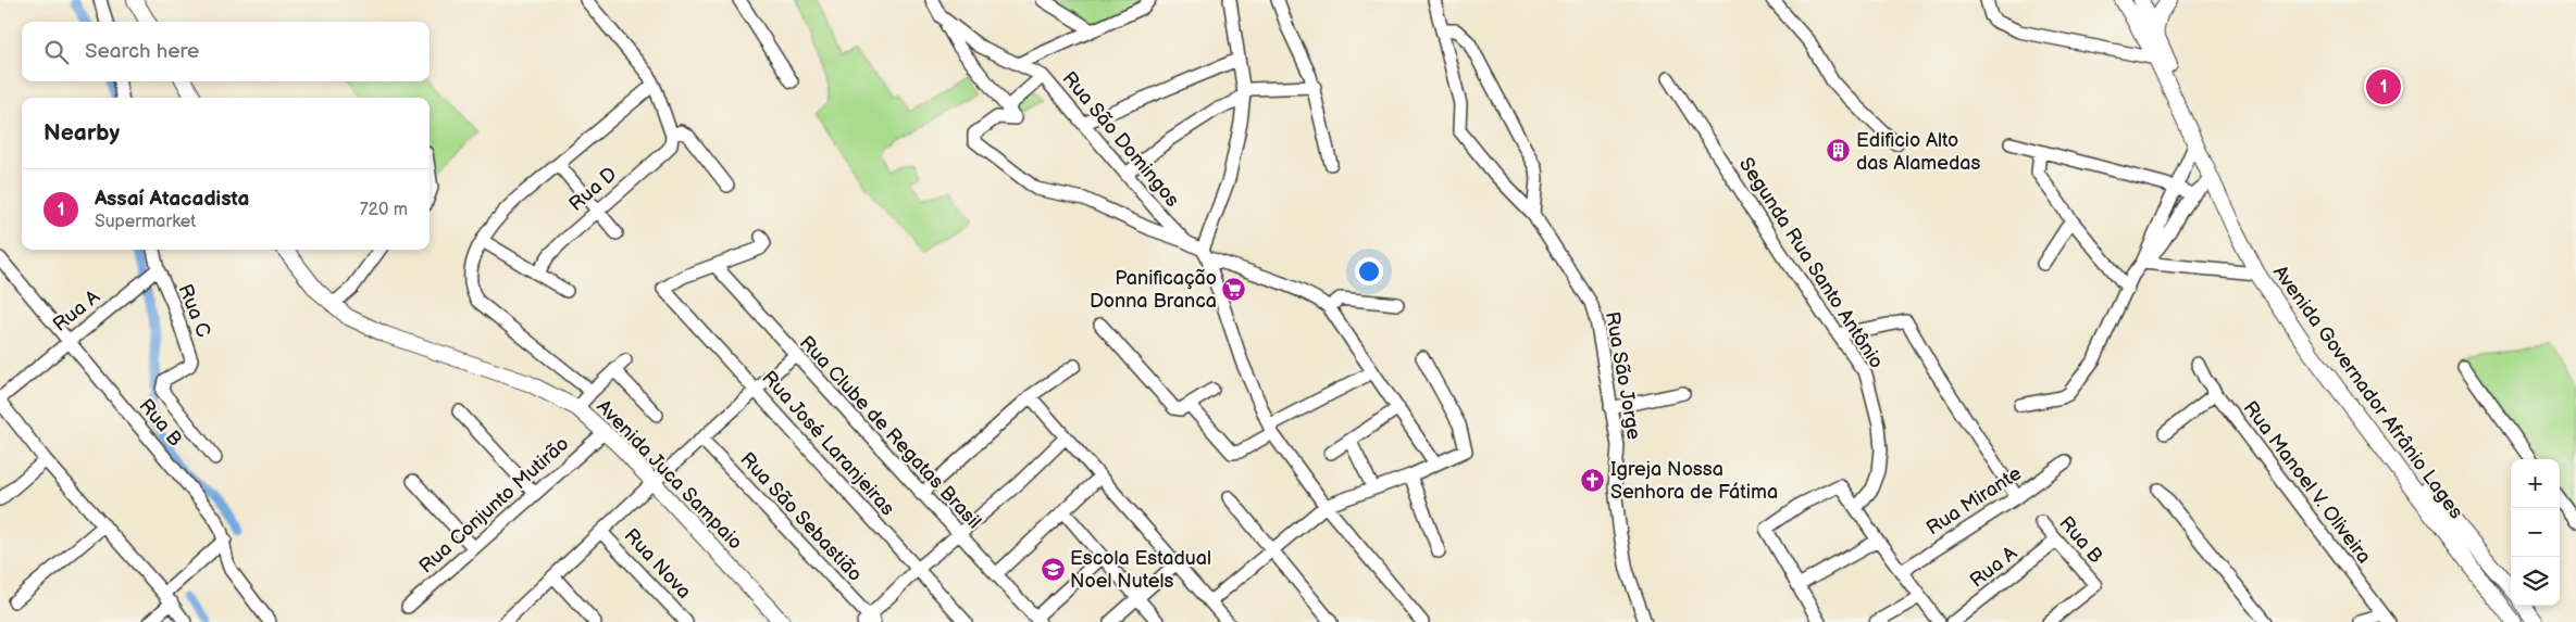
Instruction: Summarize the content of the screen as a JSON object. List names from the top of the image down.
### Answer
{
  "streets": {
    "main road": ["Avenida Governador Afrânio Lages", "Avenida Juca Sampaio"],
    "street": [
      "Rua São Domingos",
      "Rua D",
      "Segunda Rua Santo Antônio",
      "Rua A",
      "Rua C",
      "Rua São Jorge",
      "Rua B",
      "Rua Clube de Regatas Brasil",
      "Rua José Laranjeiras",
      "Rua Manoel V. Oliveira",
      "Rua Mirante",
      "Rua Conjunto Mutirão",
      "Rua São Sebastião",
      "Rua Nova"
    ]
  },
  "crossings": [
    ["Rua A", "Rua C"],
    ["Rua A", "Rua B"],
    ["Rua Clube de Regatas Brasil", "Rua José Laranjeiras"],
    ["Avenida Juca Sampaio", "Rua Conjunto Mutirão"]
  ],
  "places": {
    "building": ["Edificio Alto das Alamedas"],
    "supermarket": ["Panificação Donna Branca"],
    "church": ["Igreja Nossa Senhora de Fátima"],
    "school or university": ["Escola Estadual Noel Nutels"]
  },
  "page": {
    "search": "Search here",
    "pins": "1",
    "heading": "Nearby",
    "list": [
      {
        "mark": "1",
        "name": "Assaí Atacadista",
        "note": "Supermarket",
        "value": "720 m"
      }
    ],
    "map_buttons": ["+", "−"]
  }
}
